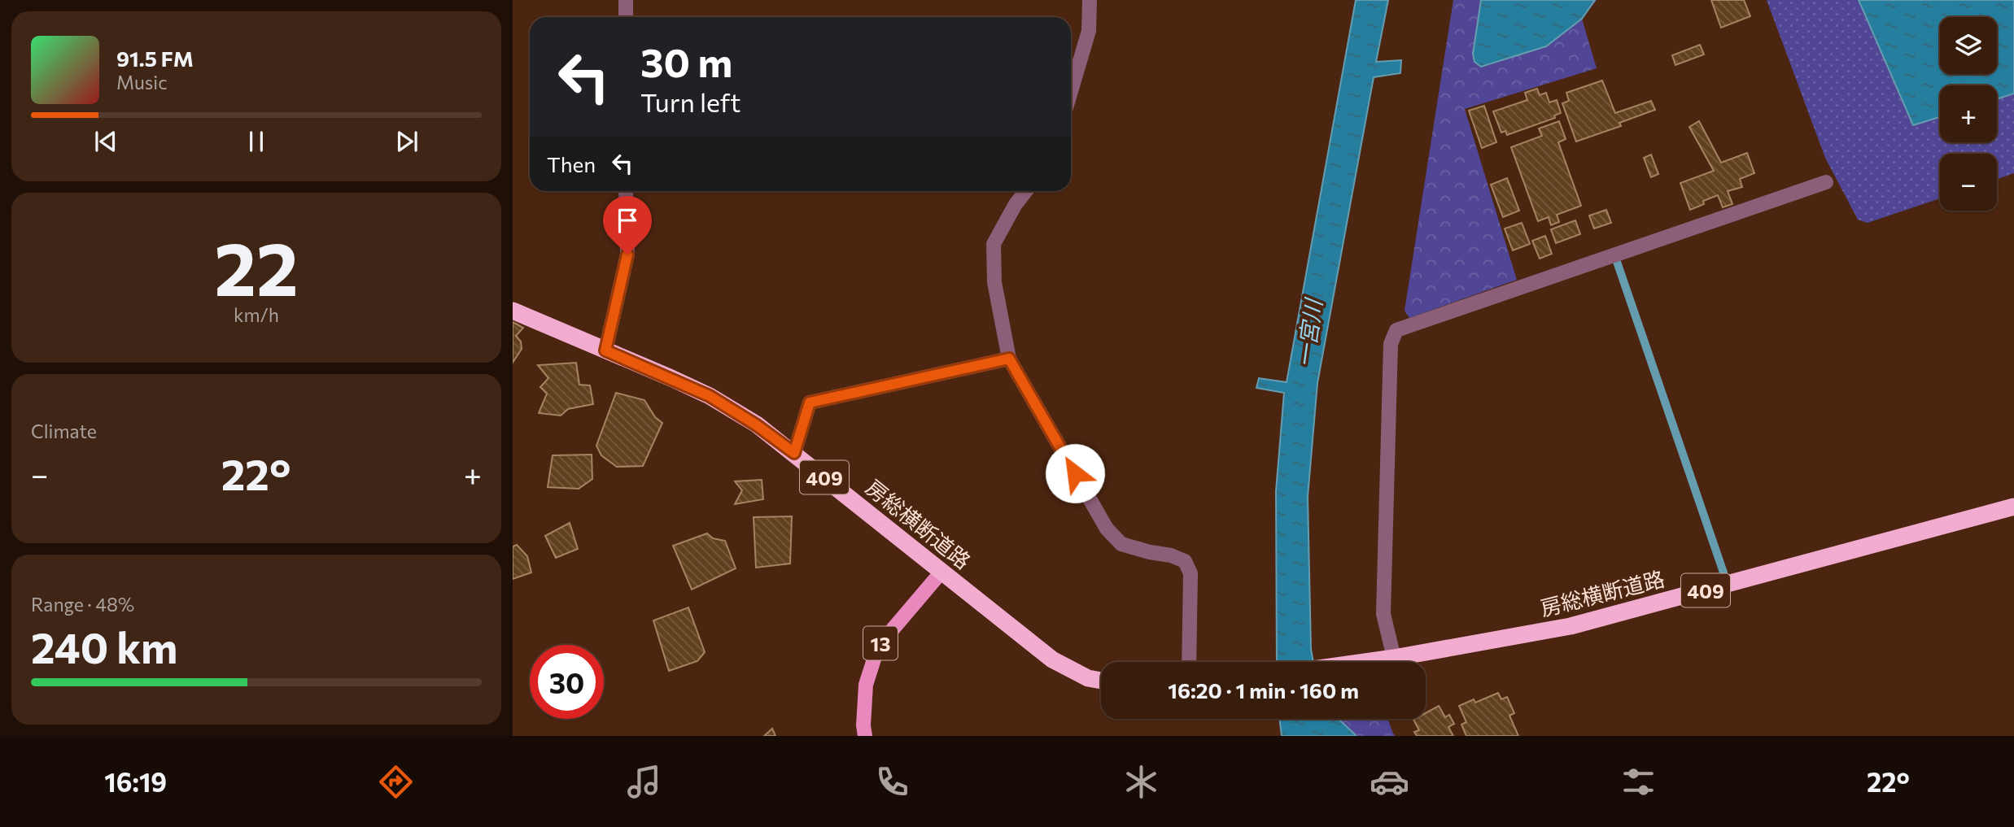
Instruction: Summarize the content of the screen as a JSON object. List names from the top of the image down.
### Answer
{
  "streets": {
    "highway": ["409", "房総横断道路"],
    "main road": ["13"]
  },
  "crossings": [
    ["房総横断道路", "13"]
  ],
  "water": ["一宮川"],
  "page": {
    "map_buttons": ["+", "−"],
    "turn": ["30 m", "Turn left"],
    "song": ["91.5 FM", "Music"],
    "then": "Then",
    "tile": [
      ["22", "km/h"],
      "Climate",
      ["Range · 48%", "240 km"]
    ],
    "heat": ["−", "22°", "+"],
    "limit": "30",
    "trip": "16:20 · 1 min · 160 m",
    "tabs": ["16:19", "22°"]
  }
}
